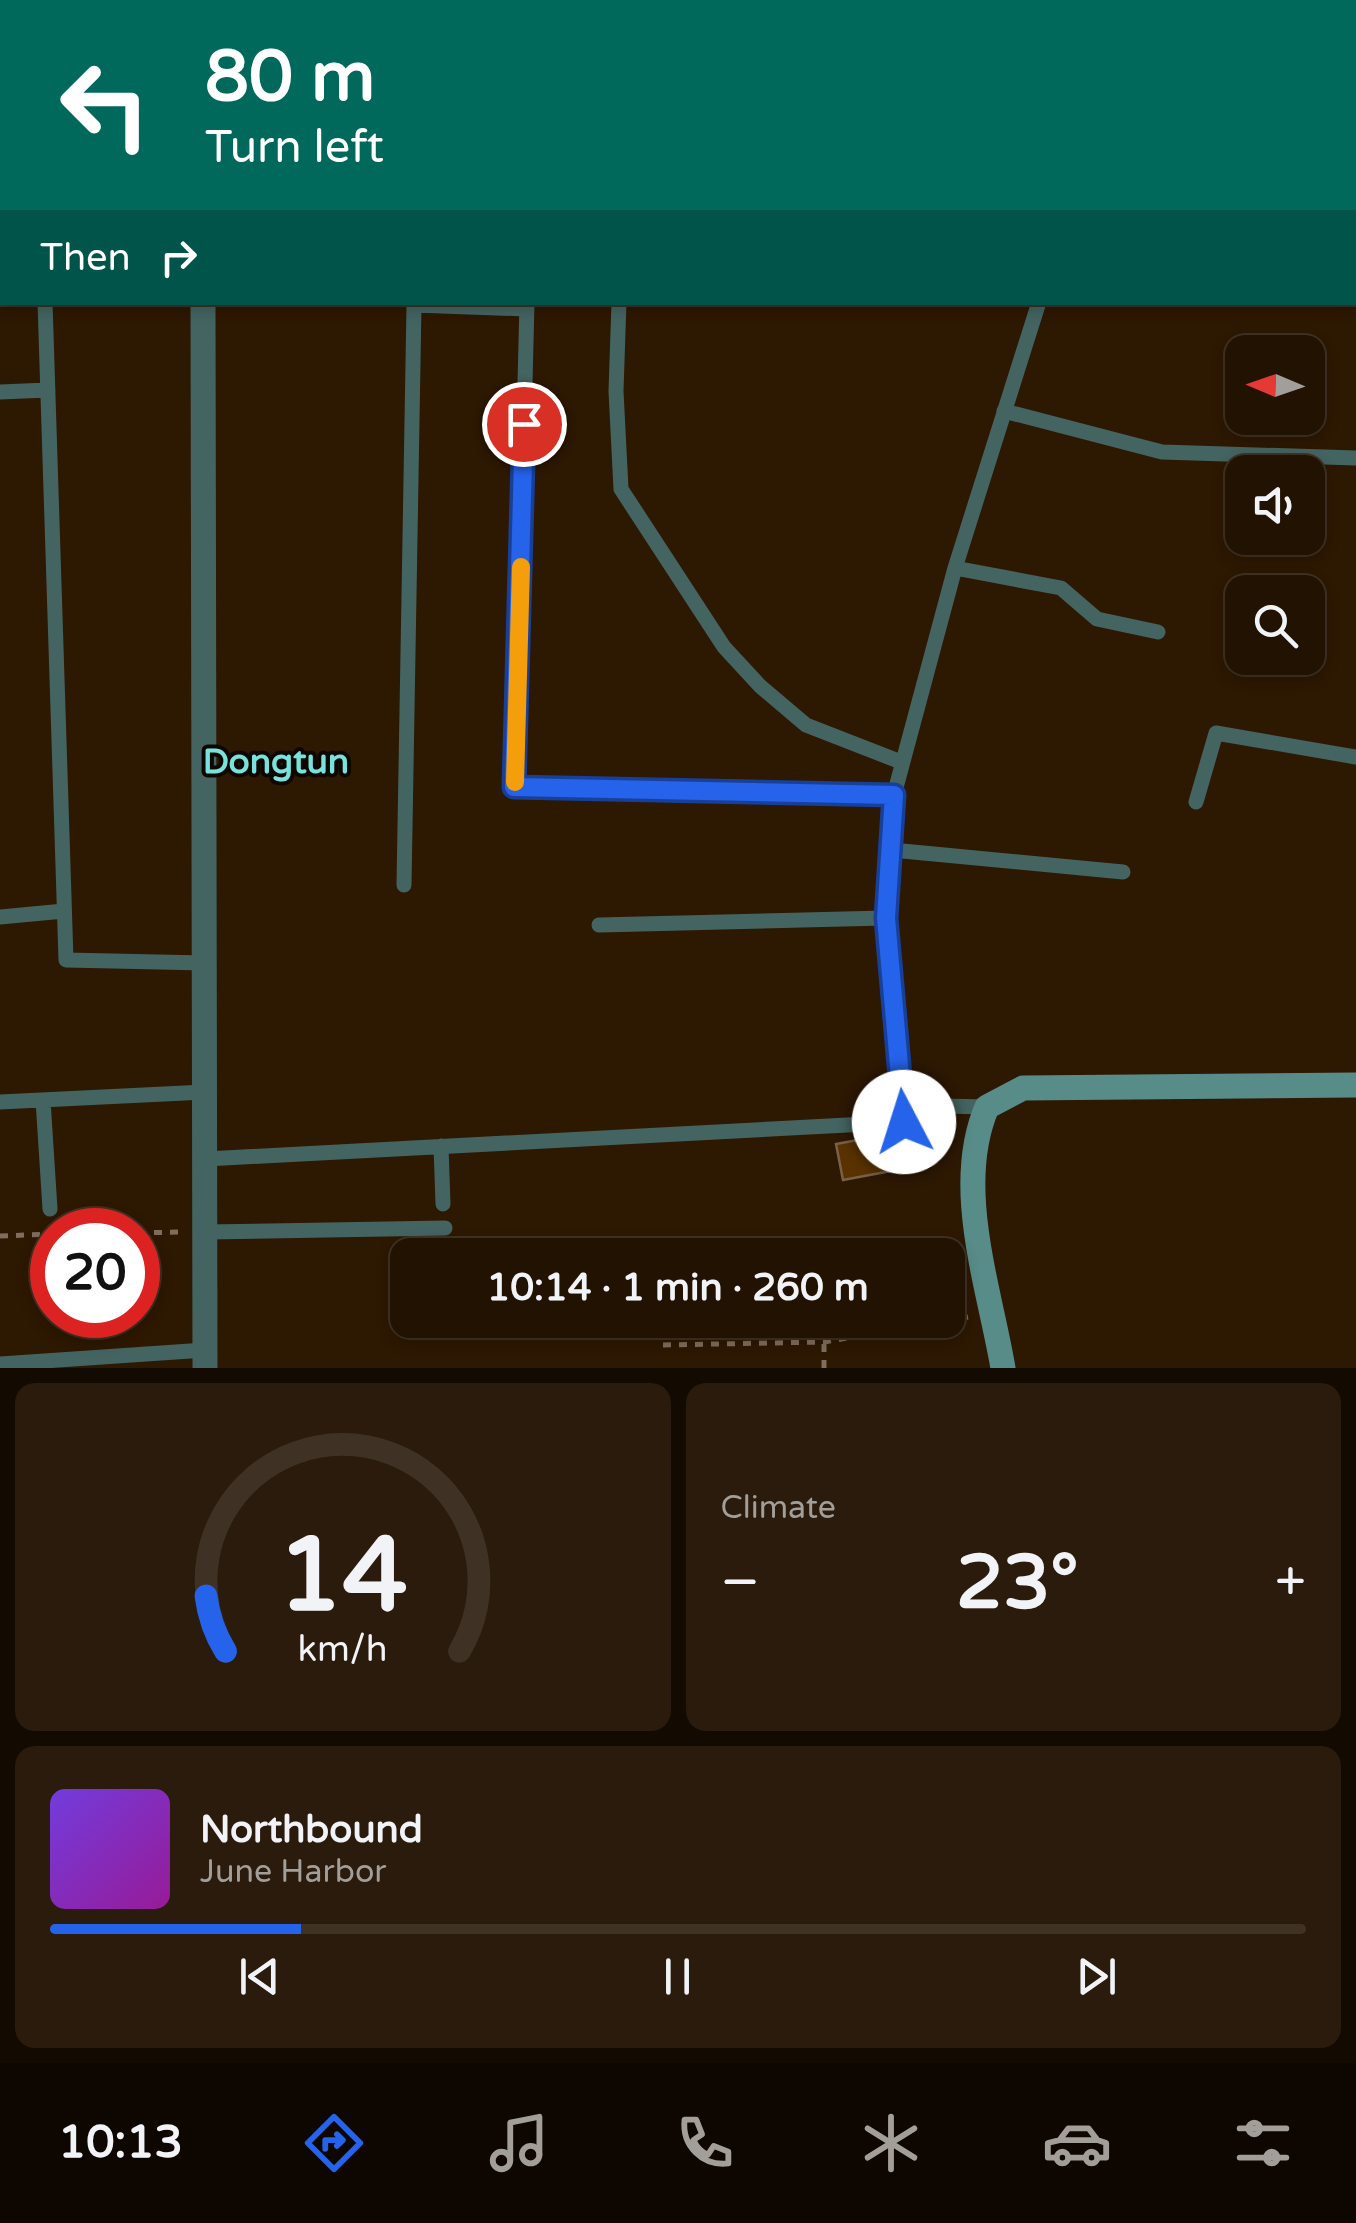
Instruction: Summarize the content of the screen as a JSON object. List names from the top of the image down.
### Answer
{
  "districts": ["Dongtun"],
  "north": "left",
  "page": {
    "turn": ["80 m", "Turn left"],
    "then": "Then",
    "limit": "20",
    "trip": "10:14 · 1 min · 260 m",
    "tile": "Climate",
    "heat": ["−", "23°", "+"],
    "song": ["Northbound", "June Harbor"],
    "tabs": "10:13",
    "gauge": ["14", "km/h"]
  }
}
